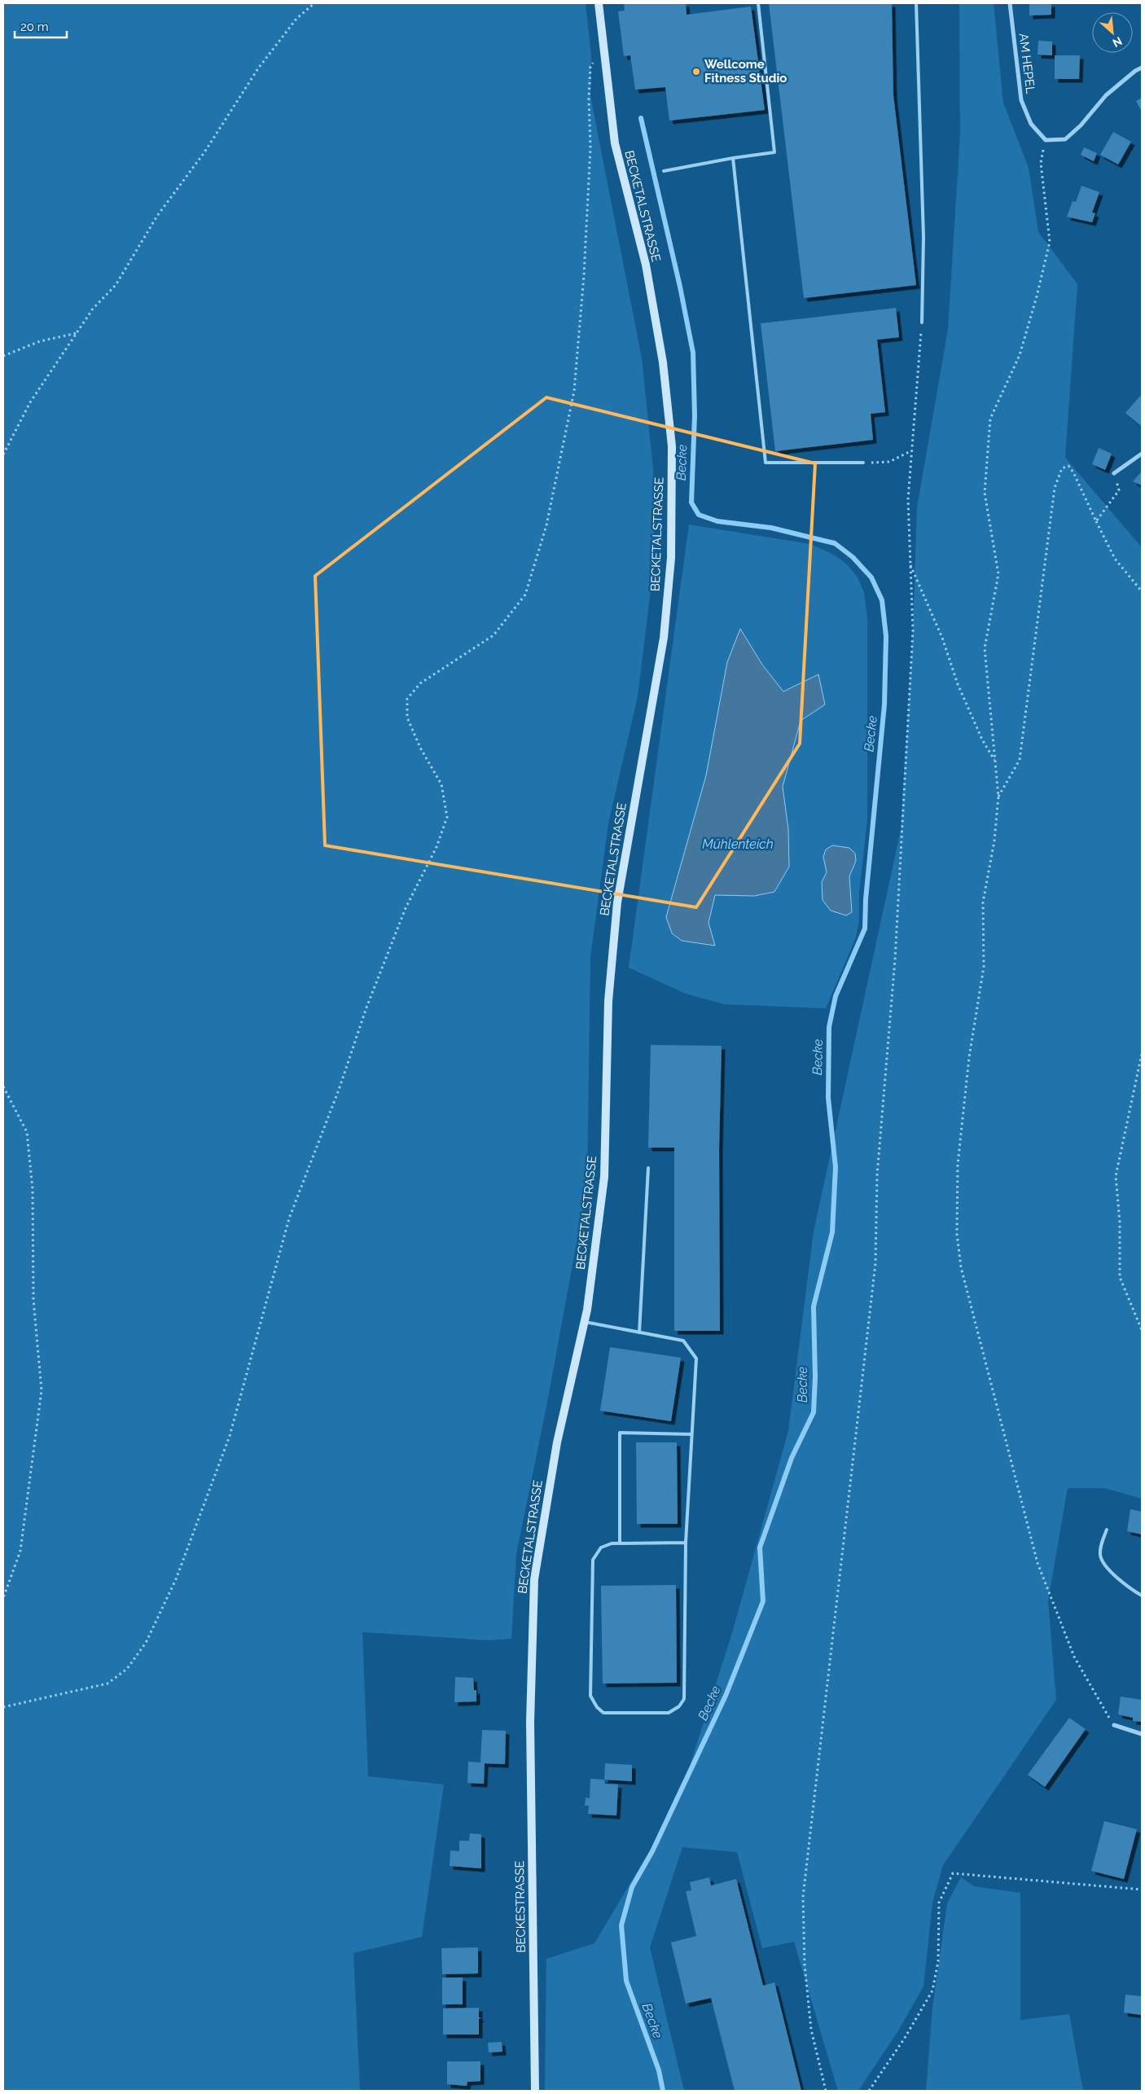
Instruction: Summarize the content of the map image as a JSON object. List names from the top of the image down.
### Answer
{
  "streets": {
    "main road": ["BECKETALSTRASSE", "BECKESTRASSE"],
    "street": ["AM HEPEL"]
  },
  "crossings": [
    ["BECKETALSTRASSE", "BECKESTRASSE"]
  ],
  "water": ["Becke", "Mühlenteich"],
  "places": ["Wellcome Fitness Studio"],
  "scale_bar": "20 m",
  "north": "bottom right"
}
